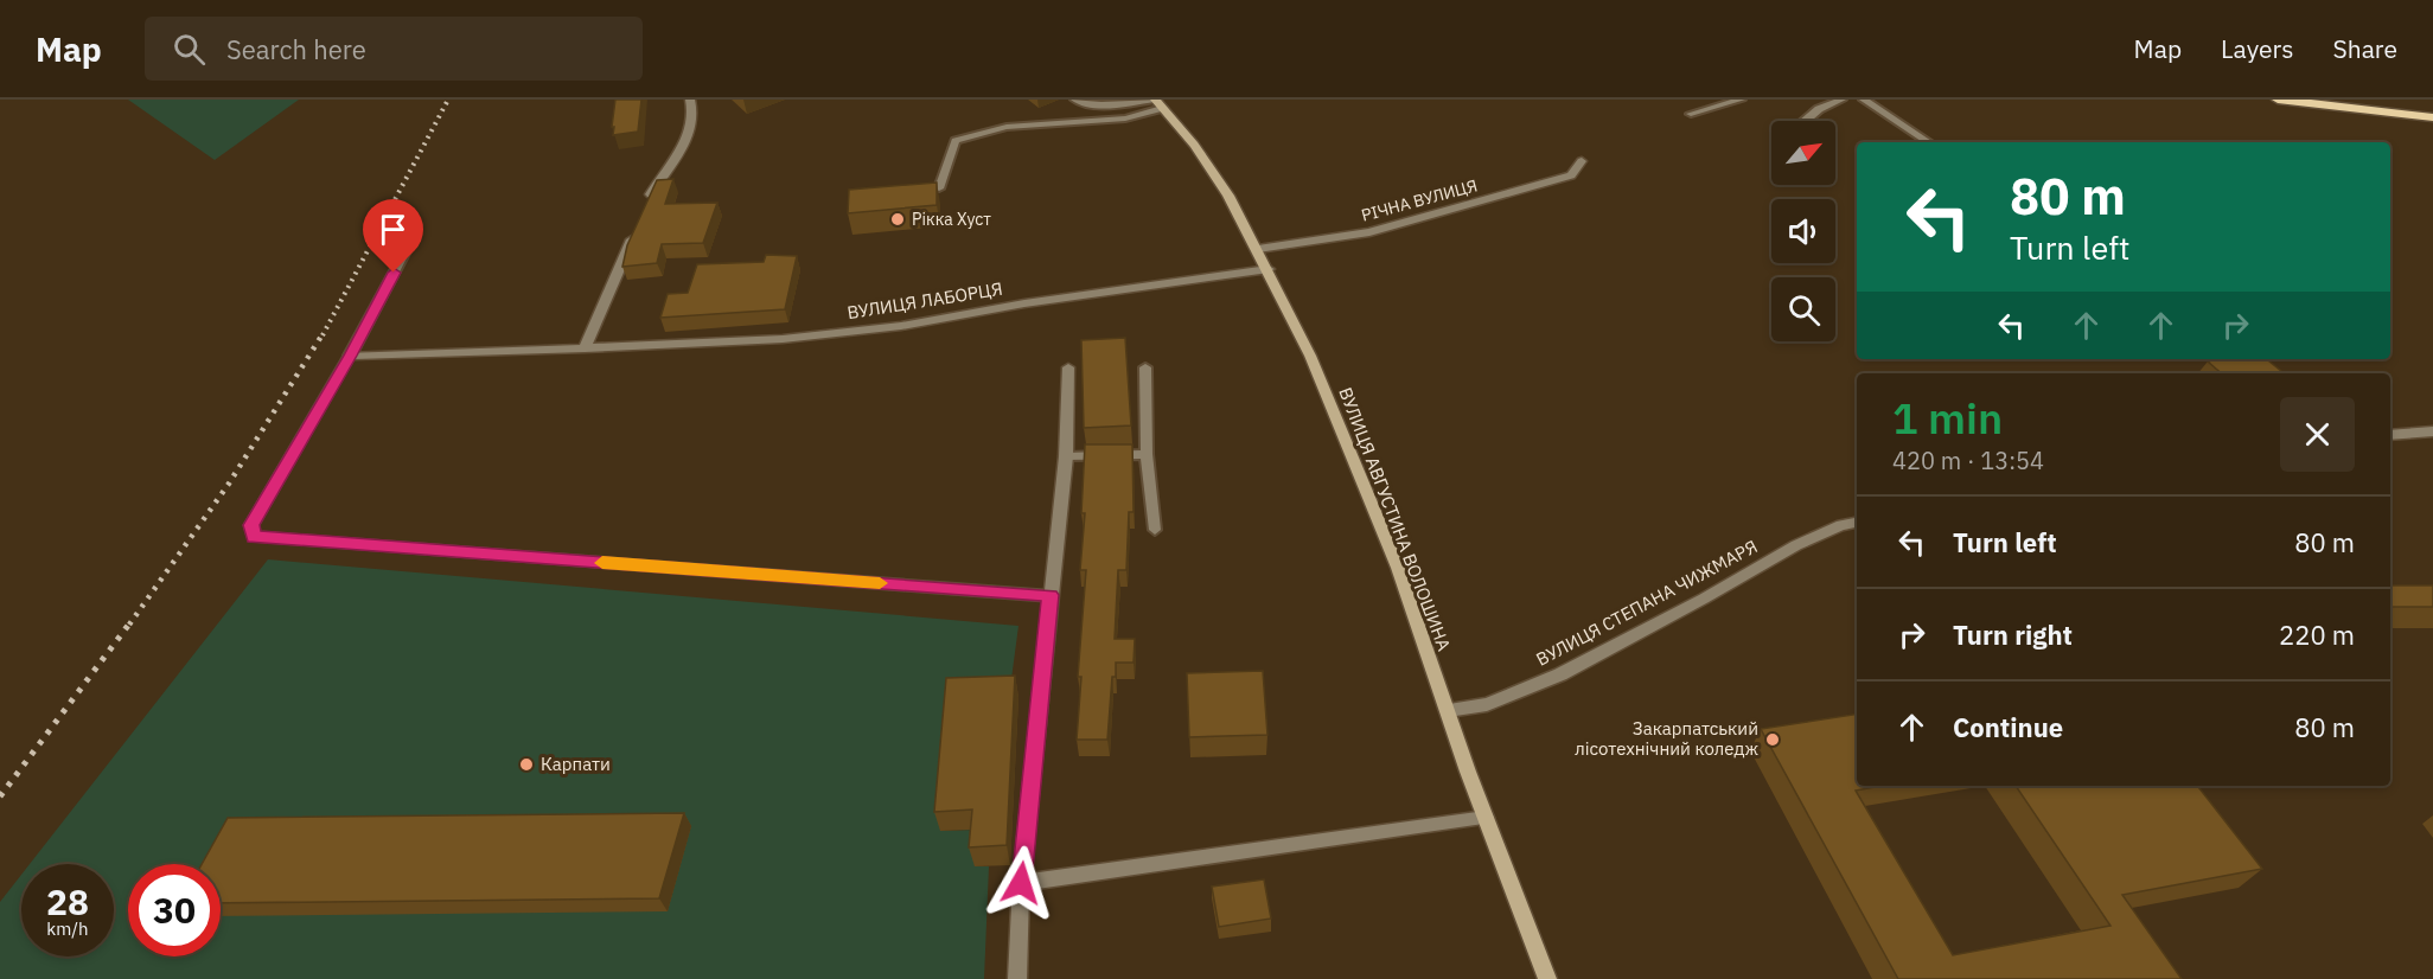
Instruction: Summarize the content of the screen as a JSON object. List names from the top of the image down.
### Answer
{
  "streets": {
    "main road": ["ВУЛИЦЯ АВГУСТИНА ВОЛОШИНА"],
    "street": ["РІЧНА ВУЛИЦЯ", "ВУЛИЦЯ ЛАБОРЦЯ", "ВУЛИЦЯ СТЕПАНА ЧИЖМАРЯ"]
  },
  "crossings": [
    ["РІЧНА ВУЛИЦЯ", "ВУЛИЦЯ АВГУСТИНА ВОЛОШИНА"],
    ["ВУЛИЦЯ ЛАБОРЦЯ", "ВУЛИЦЯ АВГУСТИНА ВОЛОШИНА"],
    ["ВУЛИЦЯ АВГУСТИНА ВОЛОШИНА", "ВУЛИЦЯ СТЕПАНА ЧИЖМАРЯ"]
  ],
  "places": ["Рікка Хуст", "Закарпатський лісотехнічний коледж", "Карпати"],
  "north": "top right",
  "page": {
    "header": "Map",
    "search": "Search here",
    "nav": ["Map", "Layers", "Share"],
    "turn": ["80 m", "Turn left"],
    "heading": ["1 min", "420 m · 13:54"],
    "list": [
      {
        "name": "Turn left",
        "value": "80 m"
      },
      {
        "name": "Turn right",
        "value": "220 m"
      },
      {
        "name": "Continue",
        "value": "80 m"
      }
    ],
    "speed": "28 km/h",
    "limit": "30"
  }
}
